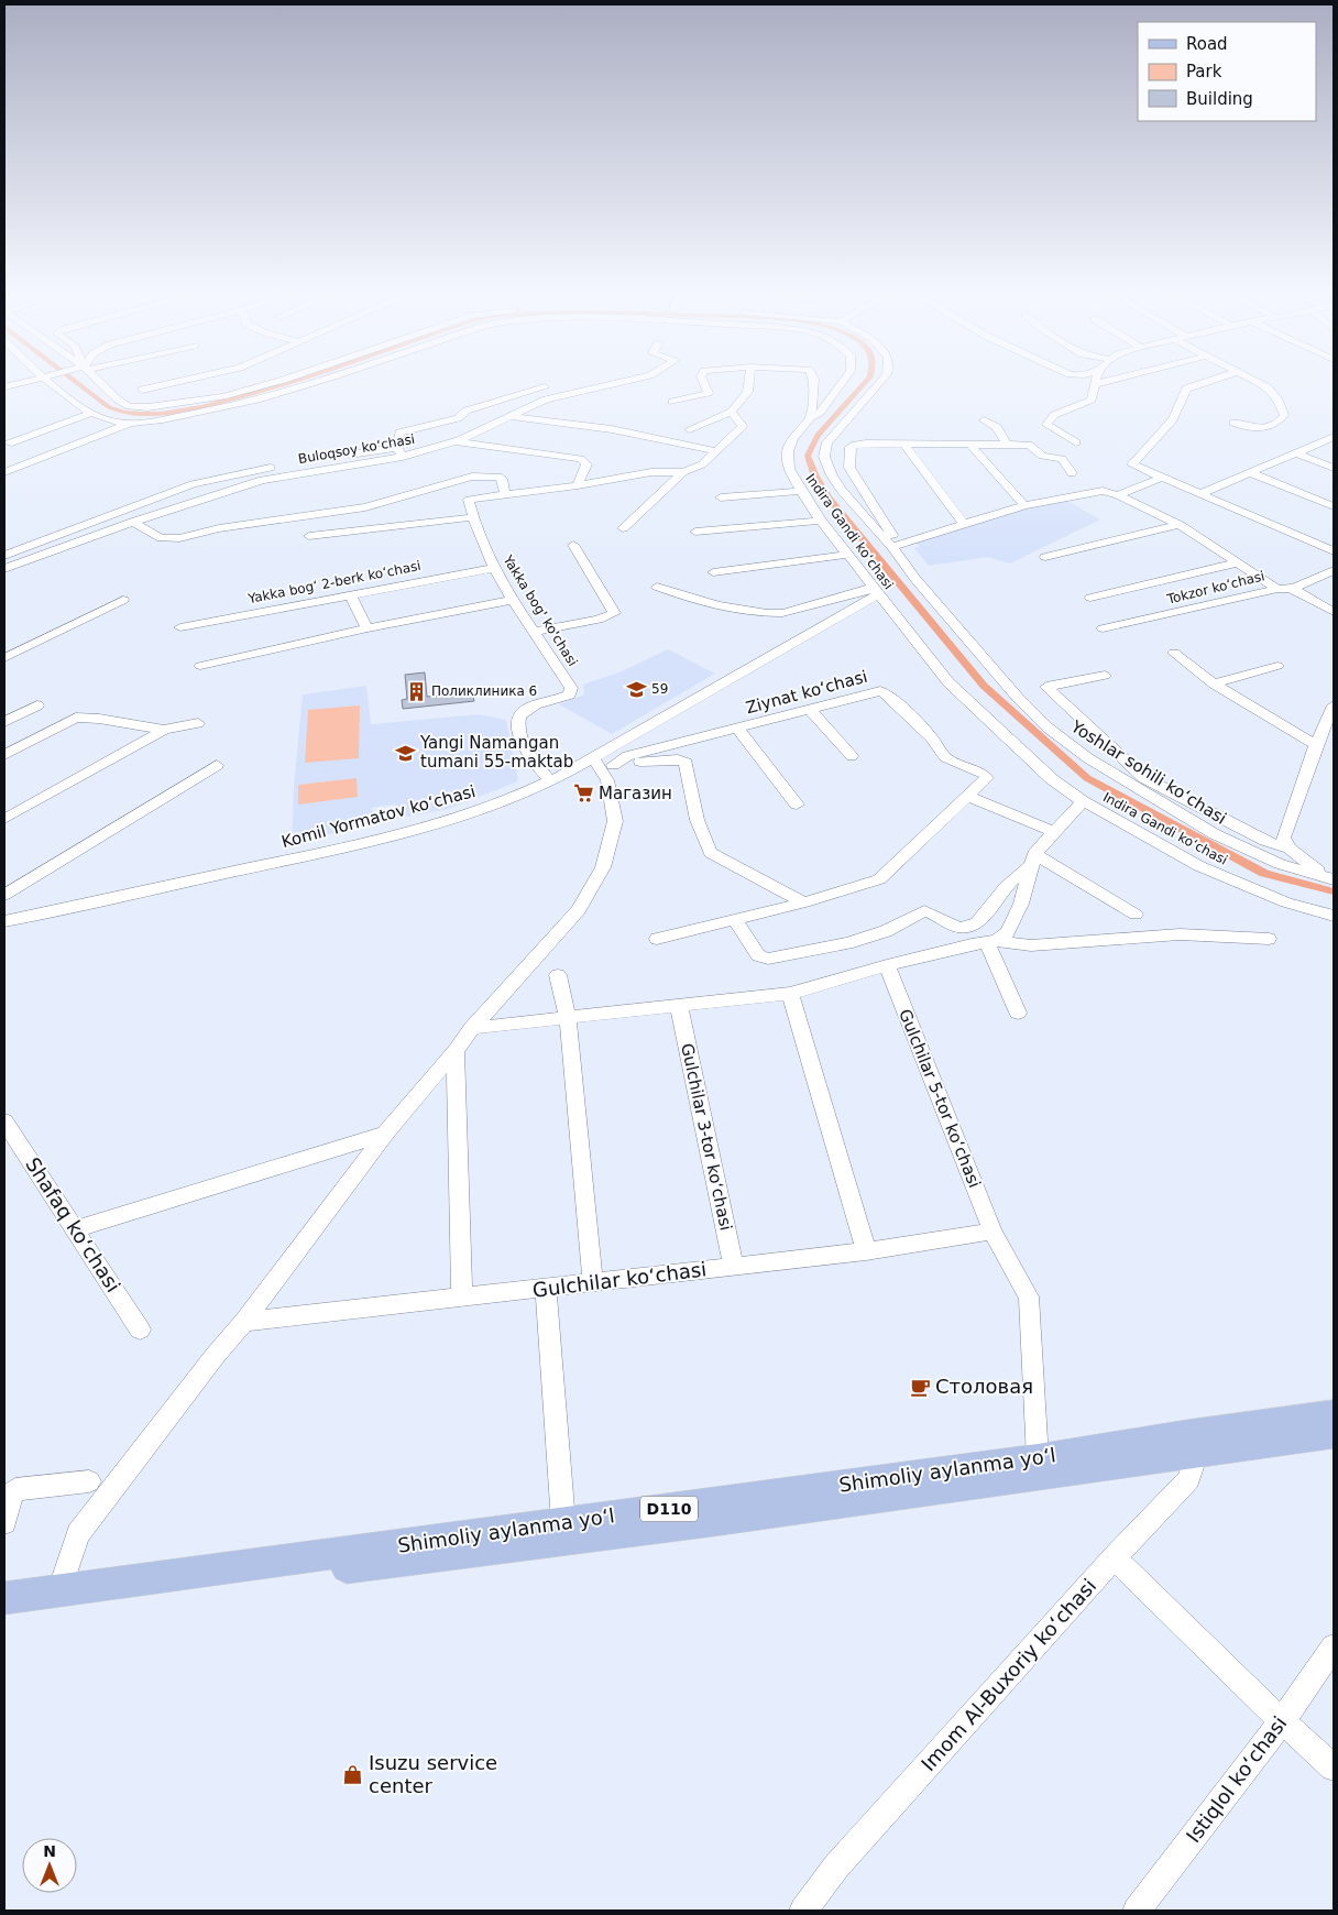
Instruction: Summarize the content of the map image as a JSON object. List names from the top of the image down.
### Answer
{
  "streets": {
    "main road": ["Shimoliy aylanma yoʻl", "D110"],
    "street": [
      "Buloqsoy koʻchasi",
      "Indira Gandi koʻchasi",
      "Yakka bogʻ 2-berk koʻchasi",
      "Tokzor koʻchasi",
      "Yakka bog' ko'chasi",
      "Ziynat koʻchasi",
      "Yoshlar sohili koʻchasi",
      "Komil Yormatov koʻchasi",
      "Gulchilar 5-tor koʻchasi",
      "Gulchilar 3-tor koʻchasi",
      "Shafaq koʻchasi",
      "Gulchilar koʻchasi",
      "Imom Al-Buxoriy koʻchasi",
      "Istiqlol ko‘chasi"
    ]
  },
  "crossings": [
    ["Indira Gandi koʻchasi", "Komil Yormatov koʻchasi"],
    ["Yakka bogʻ 2-berk koʻchasi", "Yakka bog' ko'chasi"],
    ["Yakka bog' ko'chasi", "Komil Yormatov koʻchasi"],
    ["Ziynat koʻchasi", "Komil Yormatov koʻchasi"],
    ["Gulchilar 5-tor koʻchasi", "Gulchilar koʻchasi"],
    ["Gulchilar 5-tor koʻchasi", "Shimoliy aylanma yoʻl"],
    ["Gulchilar 3-tor koʻchasi", "Gulchilar koʻchasi"],
    ["Shimoliy aylanma yoʻl", "Imom Al-Buxoriy koʻchasi"]
  ],
  "places": {
    "school or university": ["59", "Yangi Namangan tumani 55-maktab"],
    "building": ["Поликлиника 6"],
    "supermarket": ["Магазин"],
    "cafe": ["Столовая"],
    "shop": ["Isuzu service center"]
  },
  "legend": ["Road", "Park", "Building"],
  "north": "top"
}
